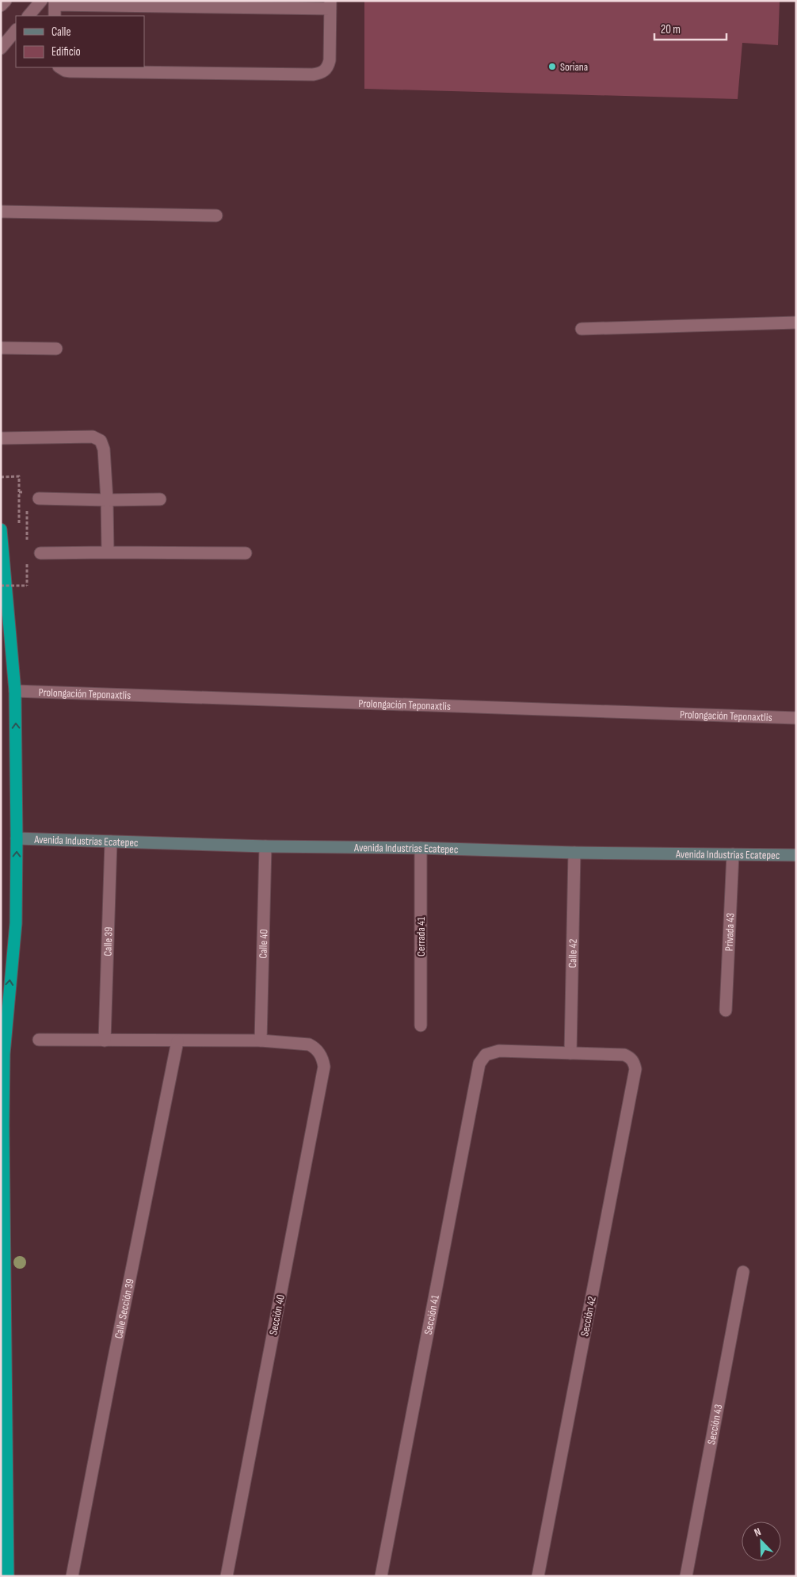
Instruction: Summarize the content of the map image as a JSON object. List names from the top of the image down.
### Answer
{
  "streets": {
    "street": [
      "Prolongación Teponaxtlis",
      "Avenida Industrias Ecatepec",
      "Privada 43",
      "Cerrada 41",
      "Calle 39",
      "Calle 40",
      "Calle 42",
      "Calle Sección 39",
      "Sección 41",
      "Sección 40",
      "Sección 42",
      "Sección 43"
    ]
  },
  "crossings": [
    ["Avenida Industrias Ecatepec", "Privada 43"],
    ["Avenida Industrias Ecatepec", "Cerrada 41"],
    ["Avenida Industrias Ecatepec", "Calle 39"],
    ["Avenida Industrias Ecatepec", "Calle 40"],
    ["Avenida Industrias Ecatepec", "Calle 42"],
    ["Calle 40", "Sección 40"],
    ["Calle 42", "Sección 41"],
    ["Calle 42", "Sección 42"],
    ["Sección 41", "Sección 42"]
  ],
  "places": ["Soriana"],
  "legend": ["Calle", "Edificio"],
  "scale_bar": "20 m",
  "north": "top left"
}
